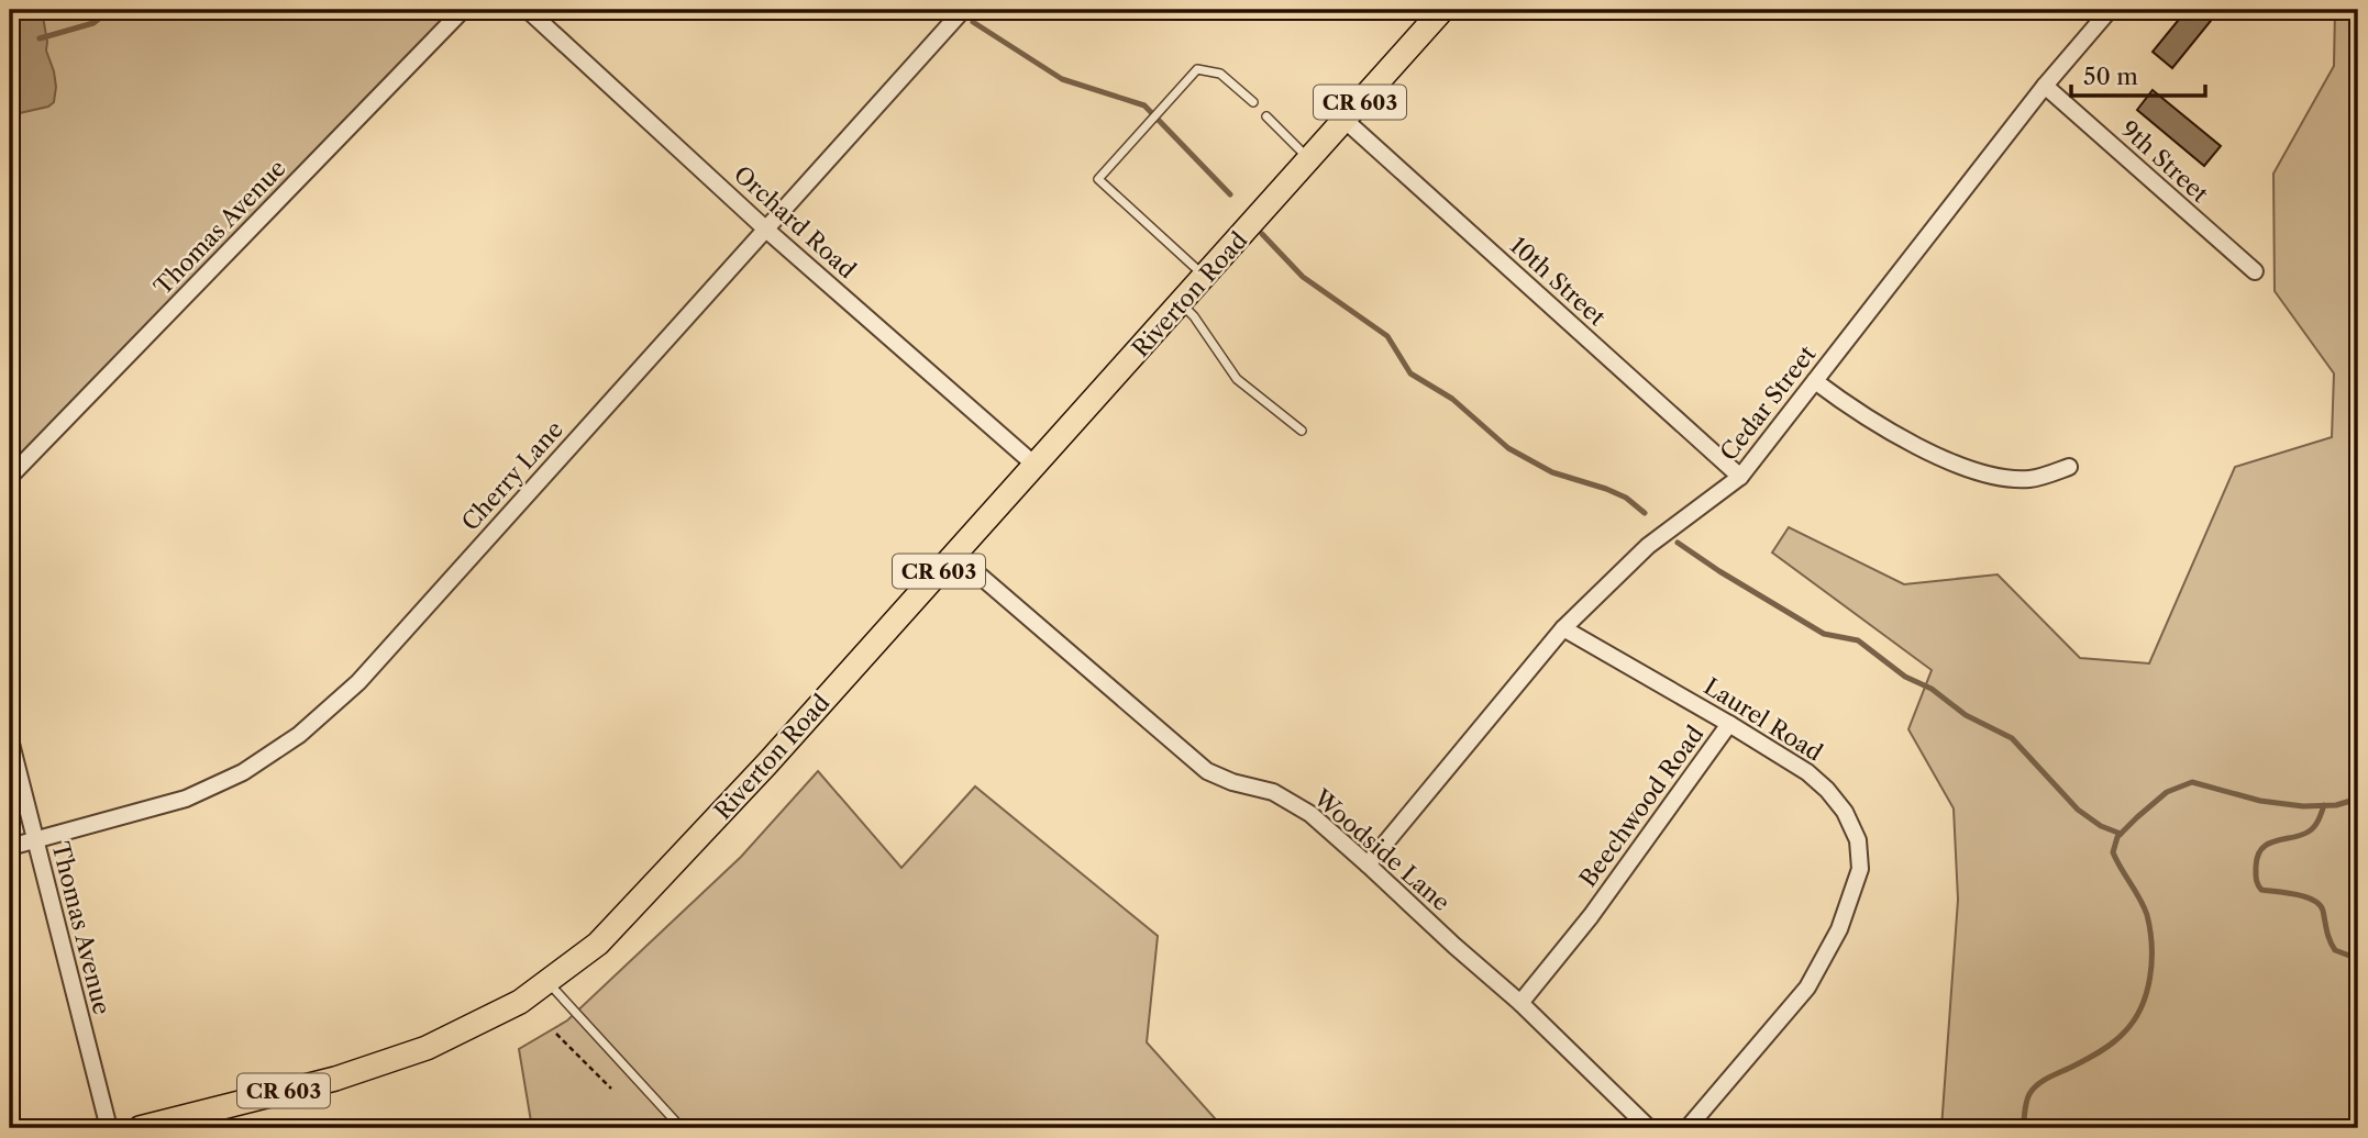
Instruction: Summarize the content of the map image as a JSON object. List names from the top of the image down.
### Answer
{
  "streets": {
    "main road": ["CR 603", "Riverton Road"],
    "street": [
      "9th Street",
      "Orchard Road",
      "Thomas Avenue",
      "10th Street",
      "Cedar Street",
      "Cherry Lane",
      "Laurel Road",
      "Beechwood Road",
      "Woodside Lane"
    ]
  },
  "crossings": [
    ["CR 603", "10th Street"],
    ["CR 603", "Riverton Road"],
    ["9th Street", "Cedar Street"],
    ["Orchard Road", "Riverton Road"],
    ["Orchard Road", "Cherry Lane"],
    ["Thomas Avenue", "Cherry Lane"],
    ["10th Street", "Cedar Street"],
    ["Riverton Road", "Woodside Lane"],
    ["Cedar Street", "Laurel Road"],
    ["Cedar Street", "Woodside Lane"],
    ["Laurel Road", "Beechwood Road"],
    ["Beechwood Road", "Woodside Lane"]
  ],
  "scale_bar": "50 m"
}
